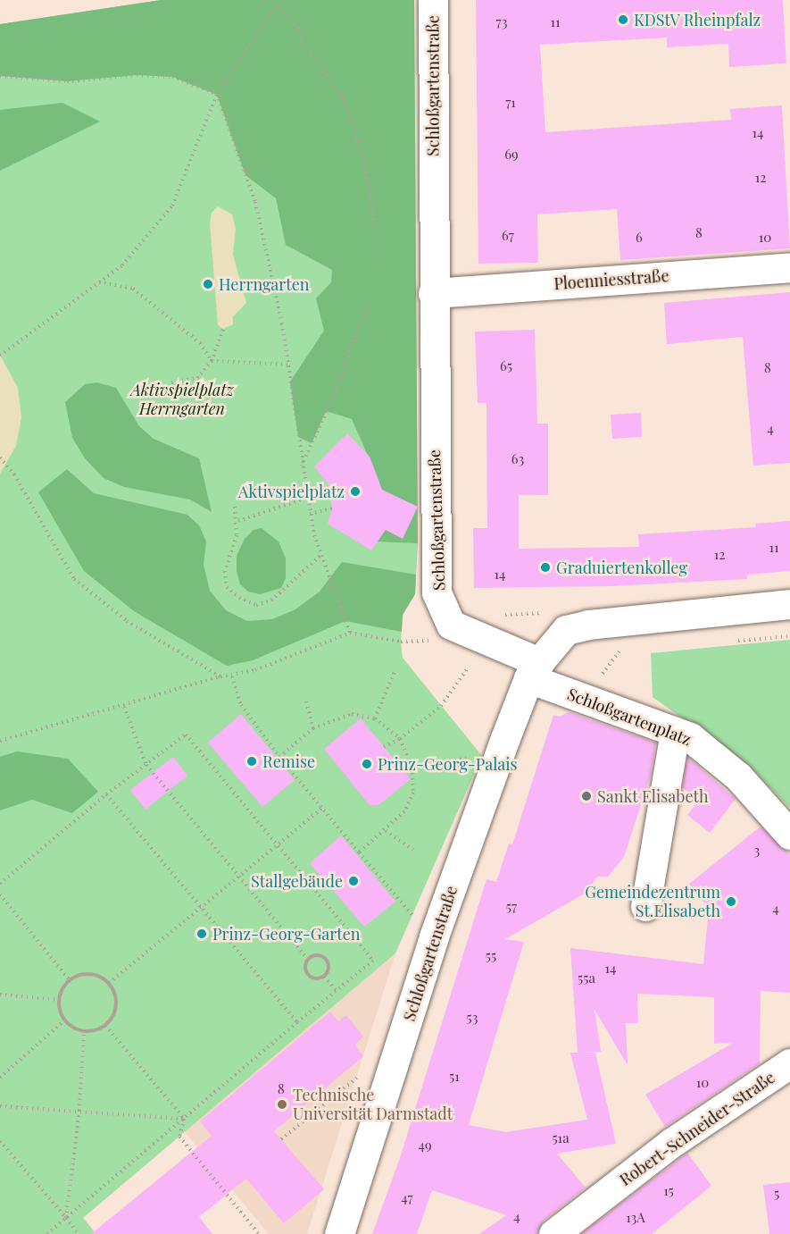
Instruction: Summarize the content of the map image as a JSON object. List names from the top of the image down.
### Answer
{
  "streets": {
    "street": [
      "Schloßgartenstraße",
      "Ploenniesstraße",
      "Schloßgartenplatz",
      "Robert-Schneider-Straße"
    ]
  },
  "crossings": [
    ["Schloßgartenstraße", "Ploenniesstraße"],
    ["Schloßgartenstraße", "Schloßgartenplatz"]
  ],
  "parks": ["Aktivspielplatz Herrngarten"],
  "places": [
    "KDStV Rheinpfalz",
    "Herrngarten",
    "Aktivspielplatz",
    "Graduiertenkolleg",
    "Remise",
    "Prinz-Georg-Palais",
    "Sankt Elisabeth",
    "Stallgebäude",
    "Gemeindezentrum St.Elisabeth",
    "Prinz-Georg-Garten",
    "Technische Universität Darmstadt"
  ],
  "house_numbers": [
    "73",
    "11",
    "71",
    "14",
    "69",
    "12",
    "8",
    "67",
    "6",
    "10",
    "65",
    "8",
    "4",
    "63",
    "11",
    "12",
    "14",
    "3",
    "57",
    "4",
    "55",
    "14",
    "55a",
    "53",
    "51",
    "10",
    "8",
    "51a",
    "49",
    "15",
    "5",
    "47",
    "4",
    "13A"
  ]
}
